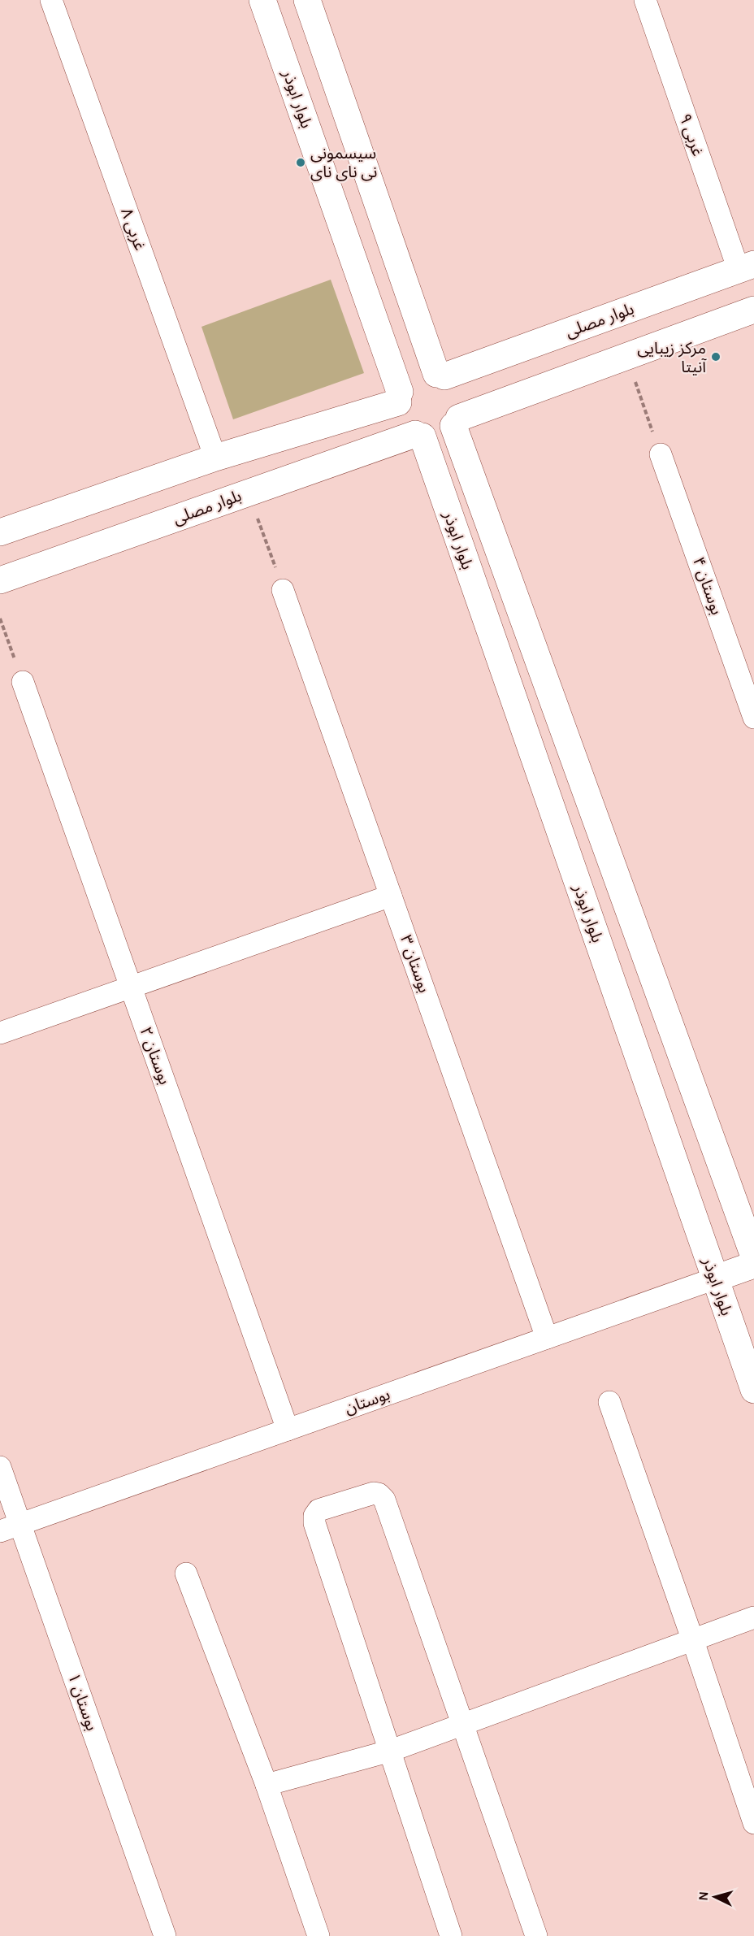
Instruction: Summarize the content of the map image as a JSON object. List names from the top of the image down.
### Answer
{
  "streets": {
    "main road": ["بلوار ابوذر", "بلوار مصلی"],
    "street": [
      "۹ غربی",
      "۸ غربی",
      "بوستان ۴",
      "بوستان ۳",
      "بوستان ۲",
      "بوستان",
      "بوستان ۱"
    ]
  },
  "crossings": [
    ["بلوار ابوذر", "بلوار مصلی"],
    ["بلوار ابوذر", "بوستان"],
    ["۹ غربی", "بلوار مصلی"],
    ["بوستان ۳", "بوستان"],
    ["بوستان ۲", "بوستان"],
    ["بوستان", "بوستان ۱"]
  ],
  "places": ["سیسمونی نی نای نای", "مرکز زیبایی آنیتا"],
  "north": "left"
}
